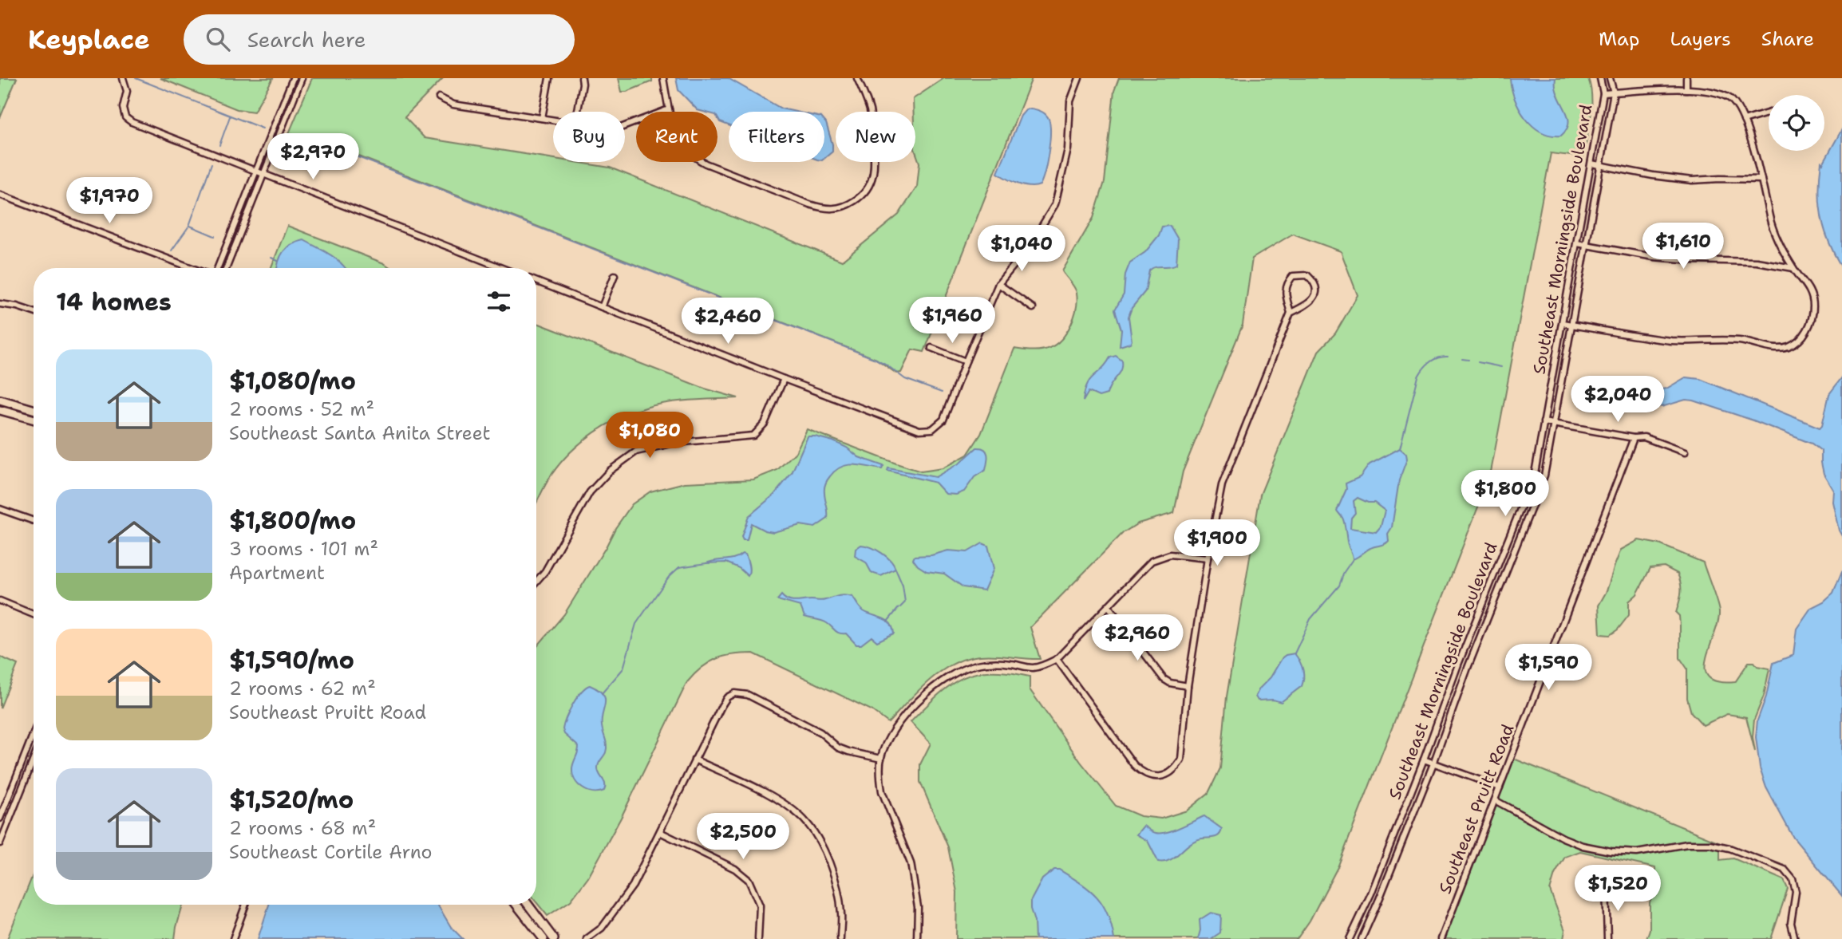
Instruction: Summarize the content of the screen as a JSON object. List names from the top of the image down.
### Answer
{
  "streets": {
    "street": ["Southeast Morningside Boulevard", "Southeast Pruitt Road"]
  },
  "page": {
    "header": "Keyplace",
    "search": "Search here",
    "nav": ["Map", "Layers", "Share"],
    "chip": [
      "Buy",
      "Rent",
      "Filters",
      "New"
    ],
    "price": [
      "$2,970",
      "$1,970",
      "$1,610",
      "$1,040",
      "$1,960",
      "$2,460",
      "$2,040",
      "$1,080",
      "$1,800",
      "$1,900",
      "$2,960",
      "$1,590",
      "$2,500",
      "$1,520"
    ],
    "heading": "14 homes",
    "list": [
      {
        "name": "$1,080/mo",
        "note": "2 rooms · 52 m² · Southeast Santa Anita Street"
      },
      {
        "name": "$1,800/mo",
        "note": "3 rooms · 101 m² · Apartment"
      },
      {
        "name": "$1,590/mo",
        "note": "2 rooms · 62 m² · Southeast Pruitt Road"
      },
      {
        "name": "$1,520/mo",
        "note": "2 rooms · 68 m² · Southeast Cortile Arno"
      }
    ]
  }
}
